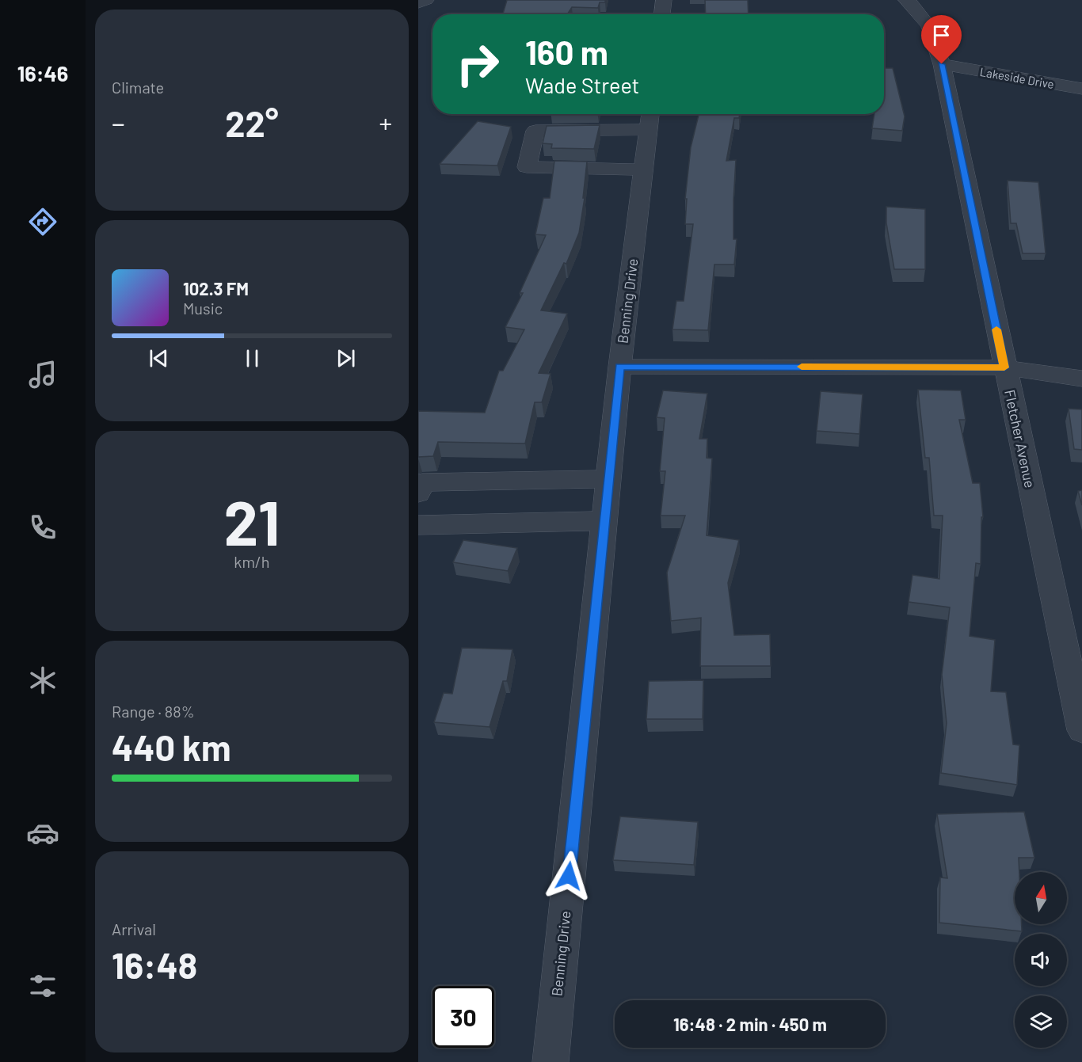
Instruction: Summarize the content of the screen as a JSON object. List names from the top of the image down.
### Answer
{
  "streets": {
    "street": ["Lakeside Drive", "Benning Drive", "Fletcher Avenue"]
  },
  "crossings": [
    ["Lakeside Drive", "Fletcher Avenue"]
  ],
  "north": "top",
  "page": {
    "tabs": "16:46",
    "tile": [
      "Climate",
      ["21", "km/h"],
      ["Range · 88%", "440 km"],
      ["Arrival", "16:48"]
    ],
    "turn": ["160 m", "Wade Street"],
    "heat": ["−", "22°", "+"],
    "song": ["102.3 FM", "Music"],
    "limit": "30",
    "trip": "16:48 · 2 min · 450 m"
  }
}
